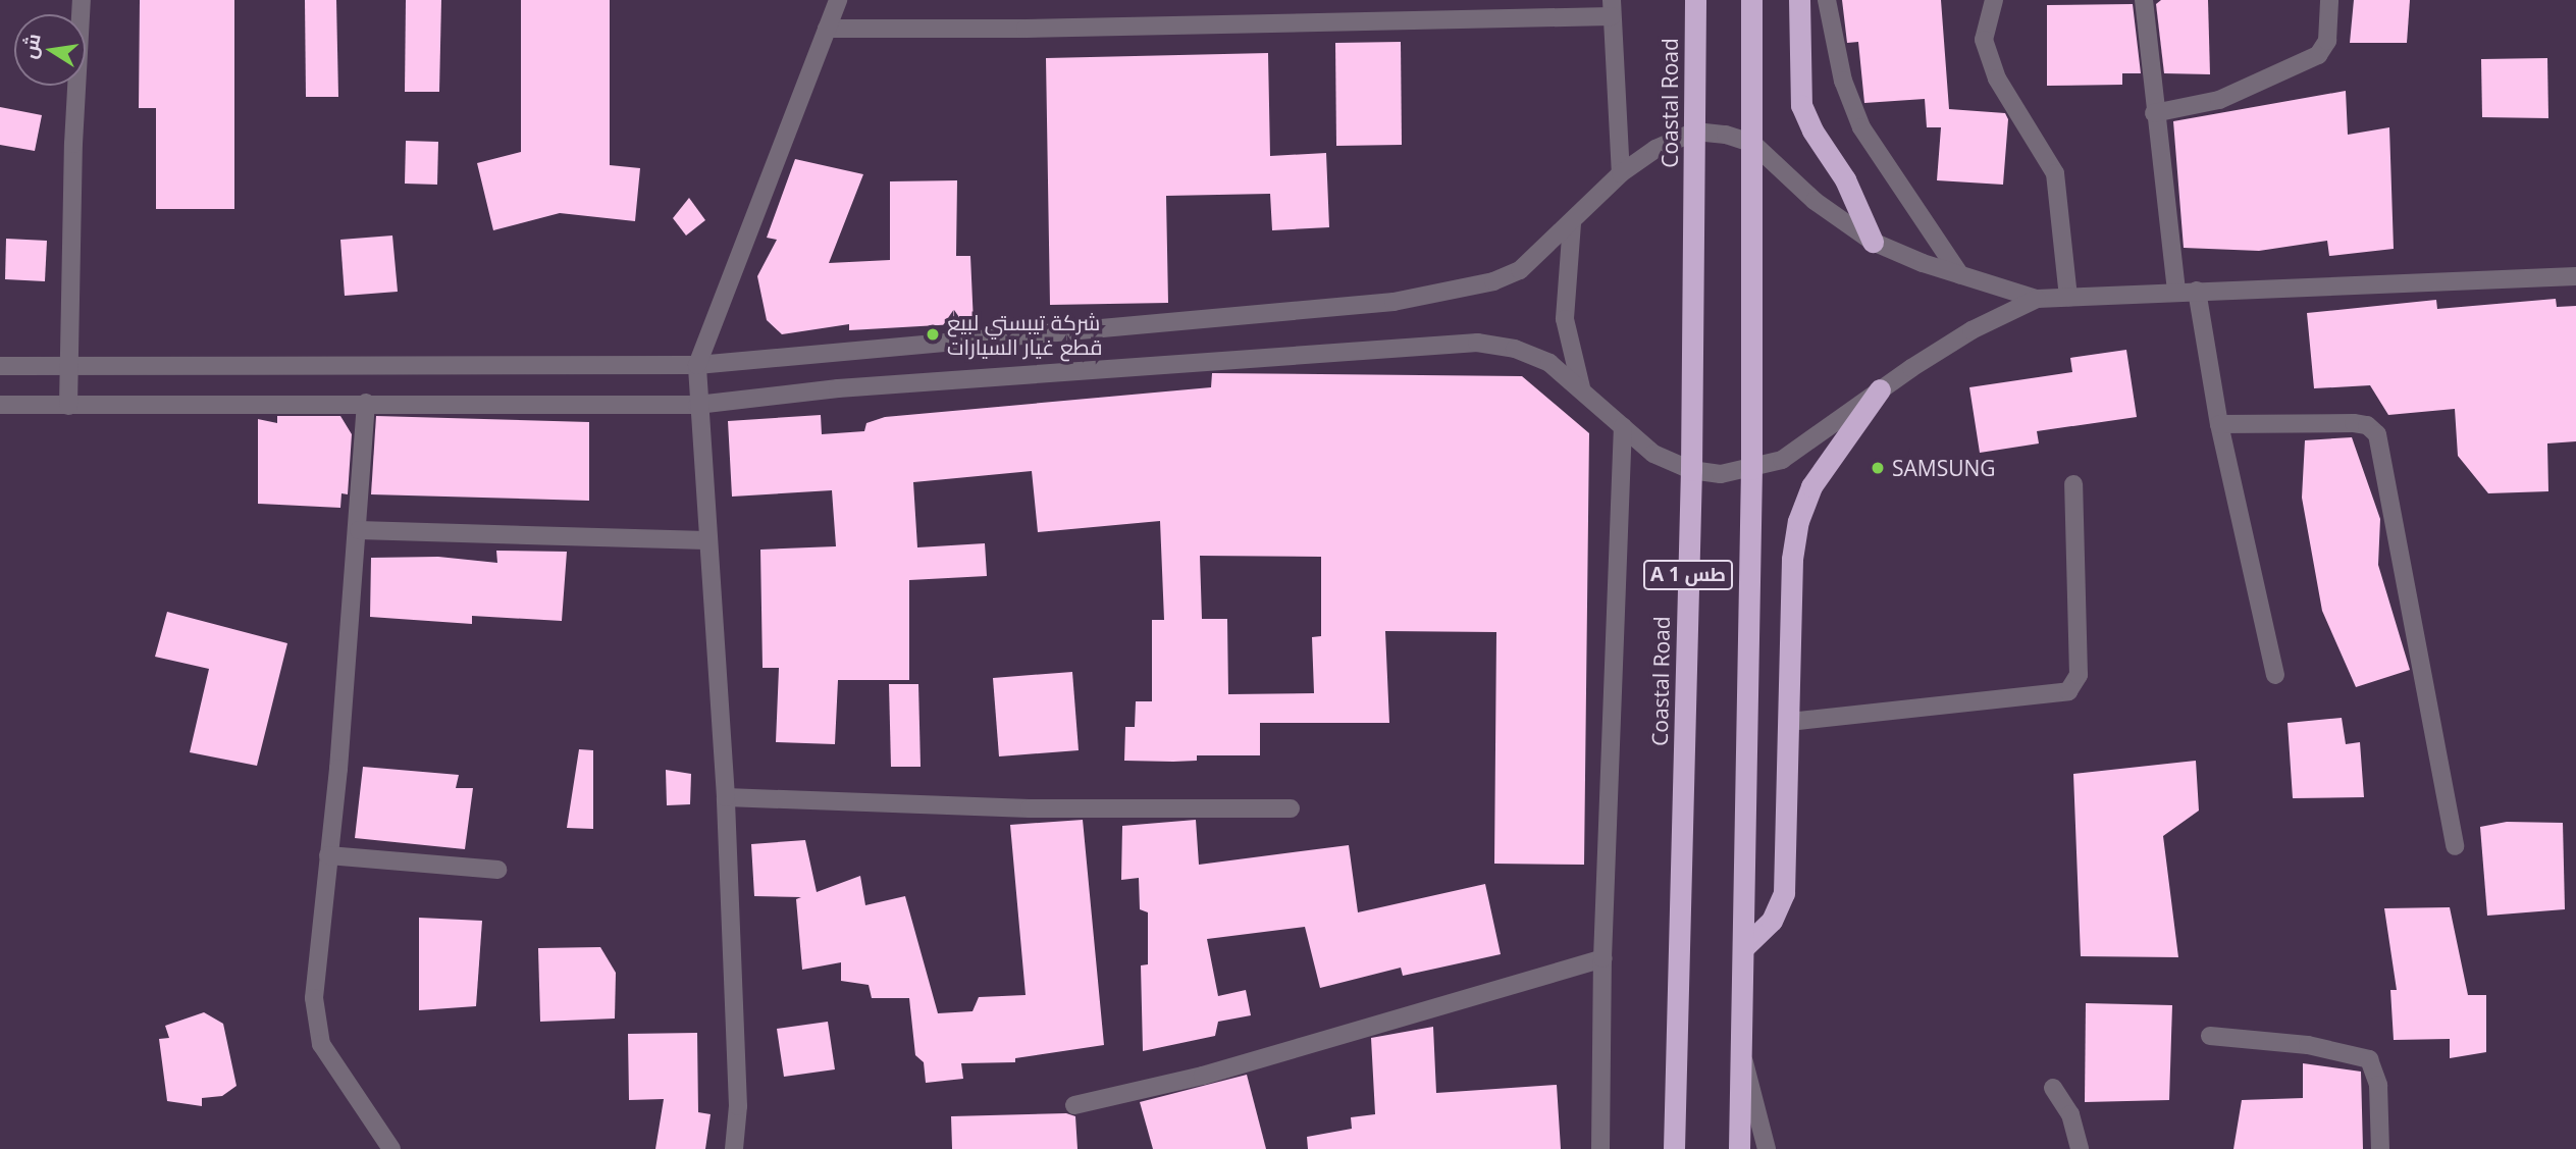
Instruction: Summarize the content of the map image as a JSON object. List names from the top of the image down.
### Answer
{
  "streets": {
    "highway": ["Coastal Road", "A 1 طس"]
  },
  "places": ["شركة تيبستي لبيع قطع غيار السيارات", "SAMSUNG"],
  "north": "left"
}
